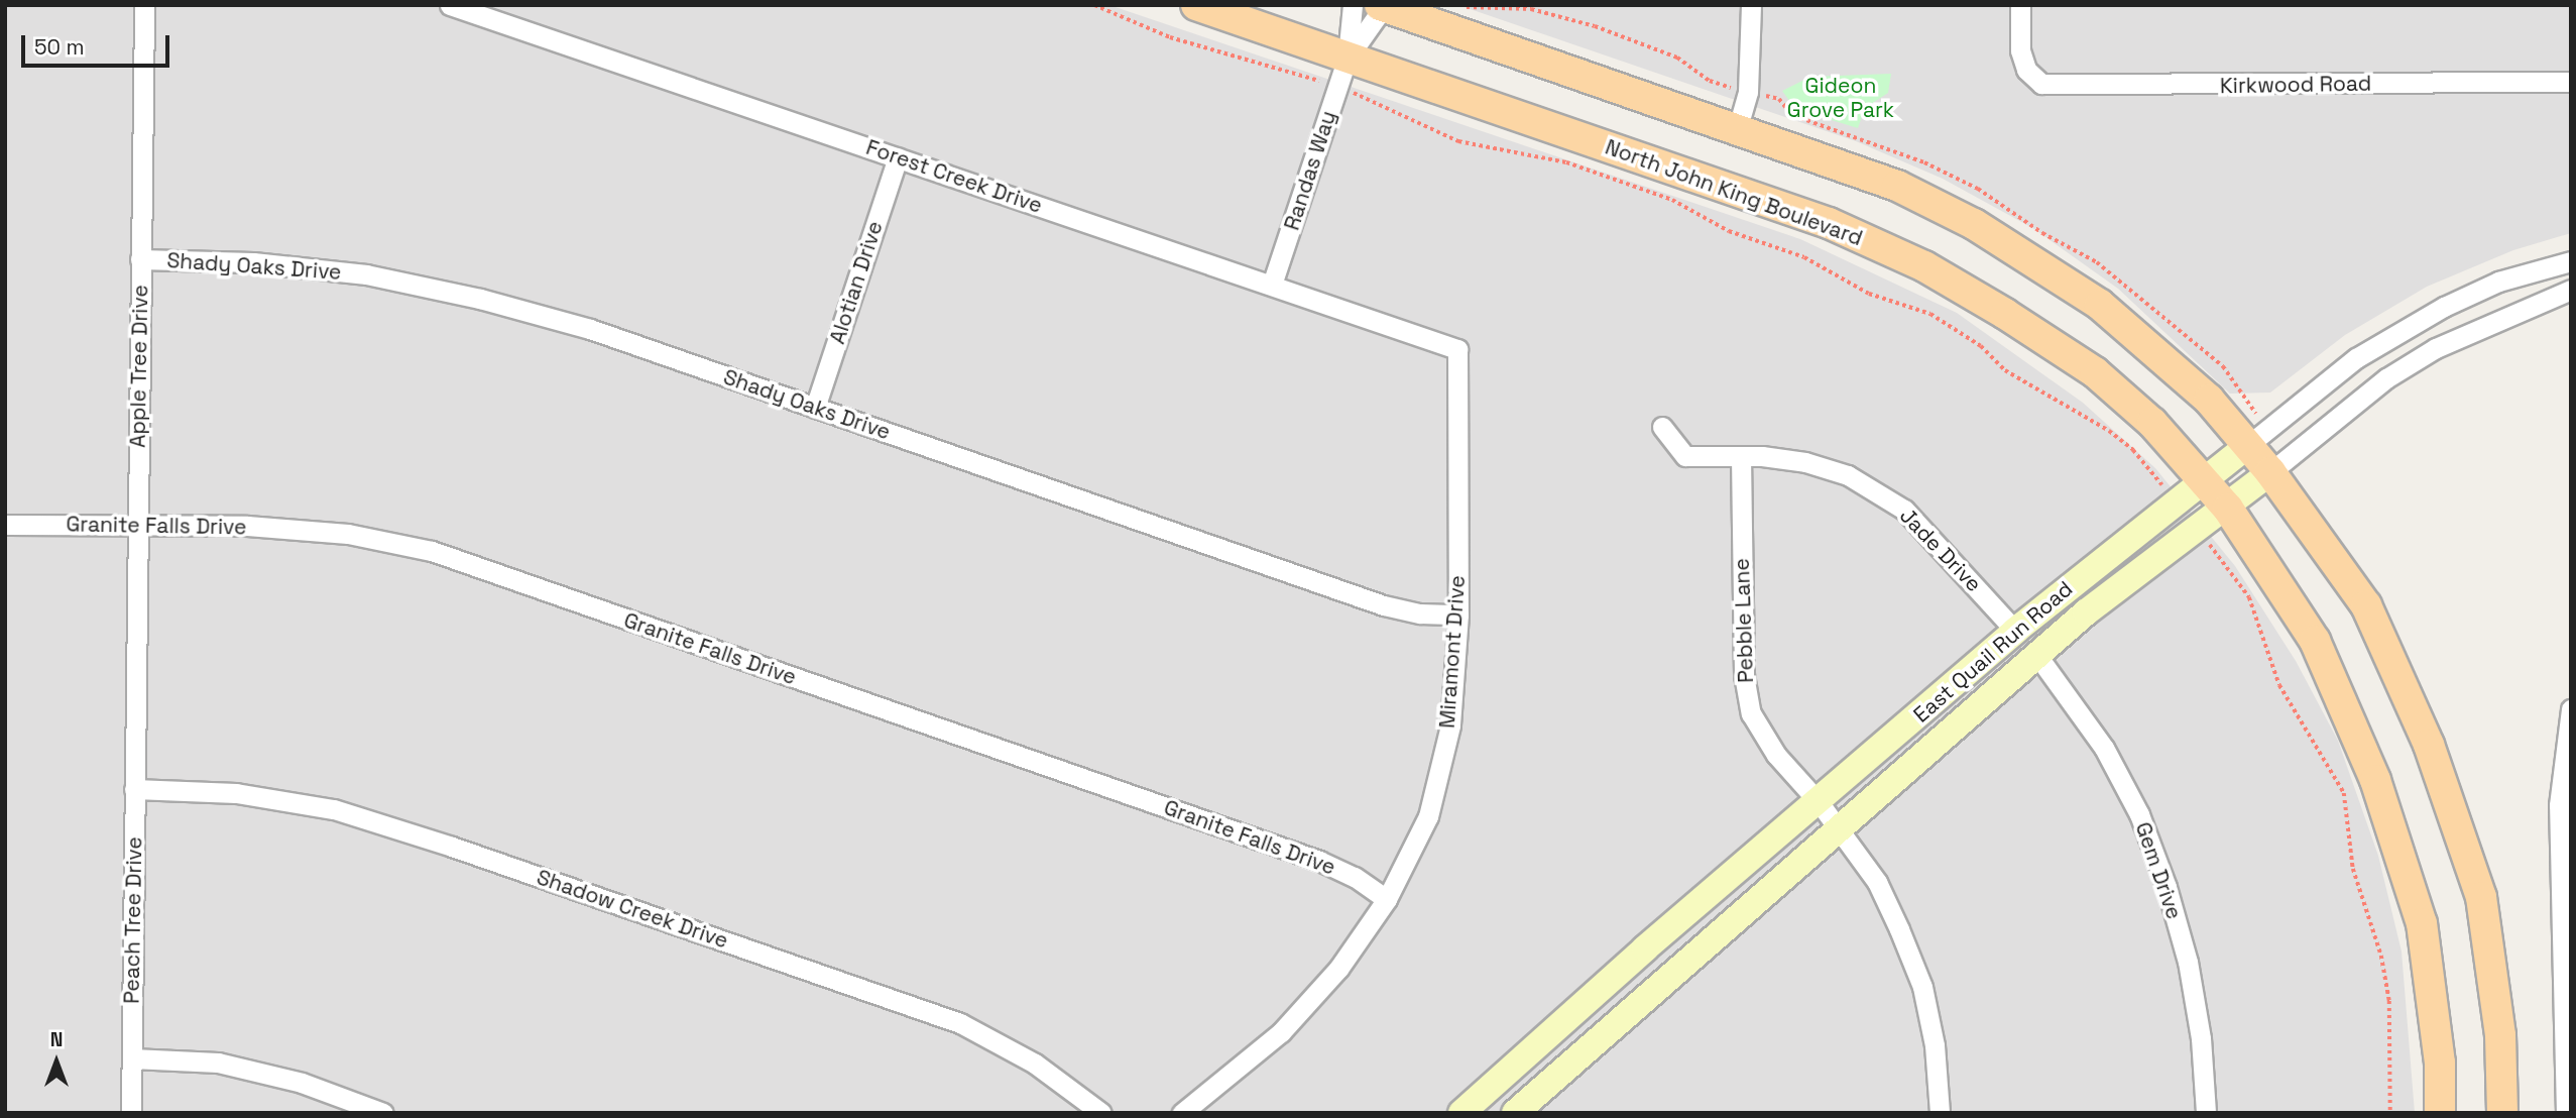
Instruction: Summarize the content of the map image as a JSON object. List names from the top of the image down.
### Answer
{
  "streets": {
    "main road": ["North John King Boulevard"],
    "street": [
      "Kirkwood Road",
      "Randas Way",
      "Forest Creek Drive",
      "Shady Oaks Drive",
      "Alotian Drive",
      "Apple Tree Drive",
      "Granite Falls Drive",
      "Jade Drive",
      "Pebble Lane",
      "Miramont Drive",
      "East Quail Run Road",
      "Gem Drive",
      "Shadow Creek Drive",
      "Peach Tree Drive"
    ]
  },
  "crossings": [
    ["Randas Way", "Forest Creek Drive"],
    ["Randas Way", "North John King Boulevard"],
    ["Forest Creek Drive", "Alotian Drive"],
    ["Forest Creek Drive", "Miramont Drive"],
    ["North John King Boulevard", "East Quail Run Road"],
    ["Shady Oaks Drive", "Alotian Drive"],
    ["Shady Oaks Drive", "Apple Tree Drive"],
    ["Shady Oaks Drive", "Miramont Drive"],
    ["Apple Tree Drive", "Granite Falls Drive"],
    ["Apple Tree Drive", "Peach Tree Drive"],
    ["Granite Falls Drive", "Miramont Drive"],
    ["Jade Drive", "Pebble Lane"],
    ["Jade Drive", "East Quail Run Road"],
    ["Pebble Lane", "East Quail Run Road"],
    ["East Quail Run Road", "Gem Drive"],
    ["Shadow Creek Drive", "Peach Tree Drive"]
  ],
  "parks": ["Gideon Grove Park"],
  "scale_bar": "50 m",
  "north": "top"
}
